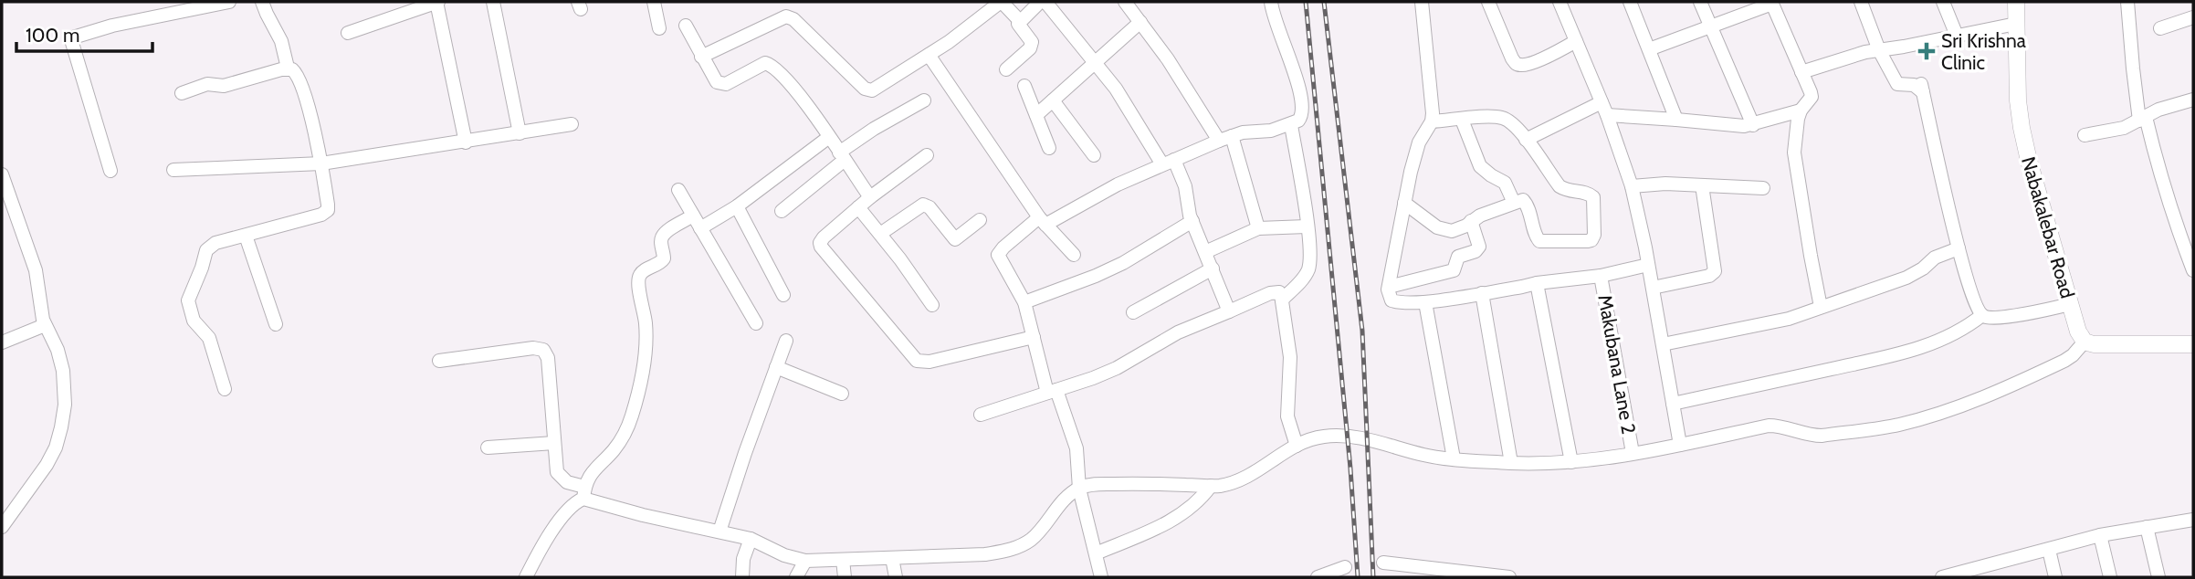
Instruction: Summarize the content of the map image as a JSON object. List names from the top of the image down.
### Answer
{
  "streets": {
    "main road": ["Nabakalebar Road"],
    "street": ["Makubana Lane 2"]
  },
  "places": {
    "health": ["Sri Krishna Clinic"]
  },
  "scale_bar": "100 m"
}
